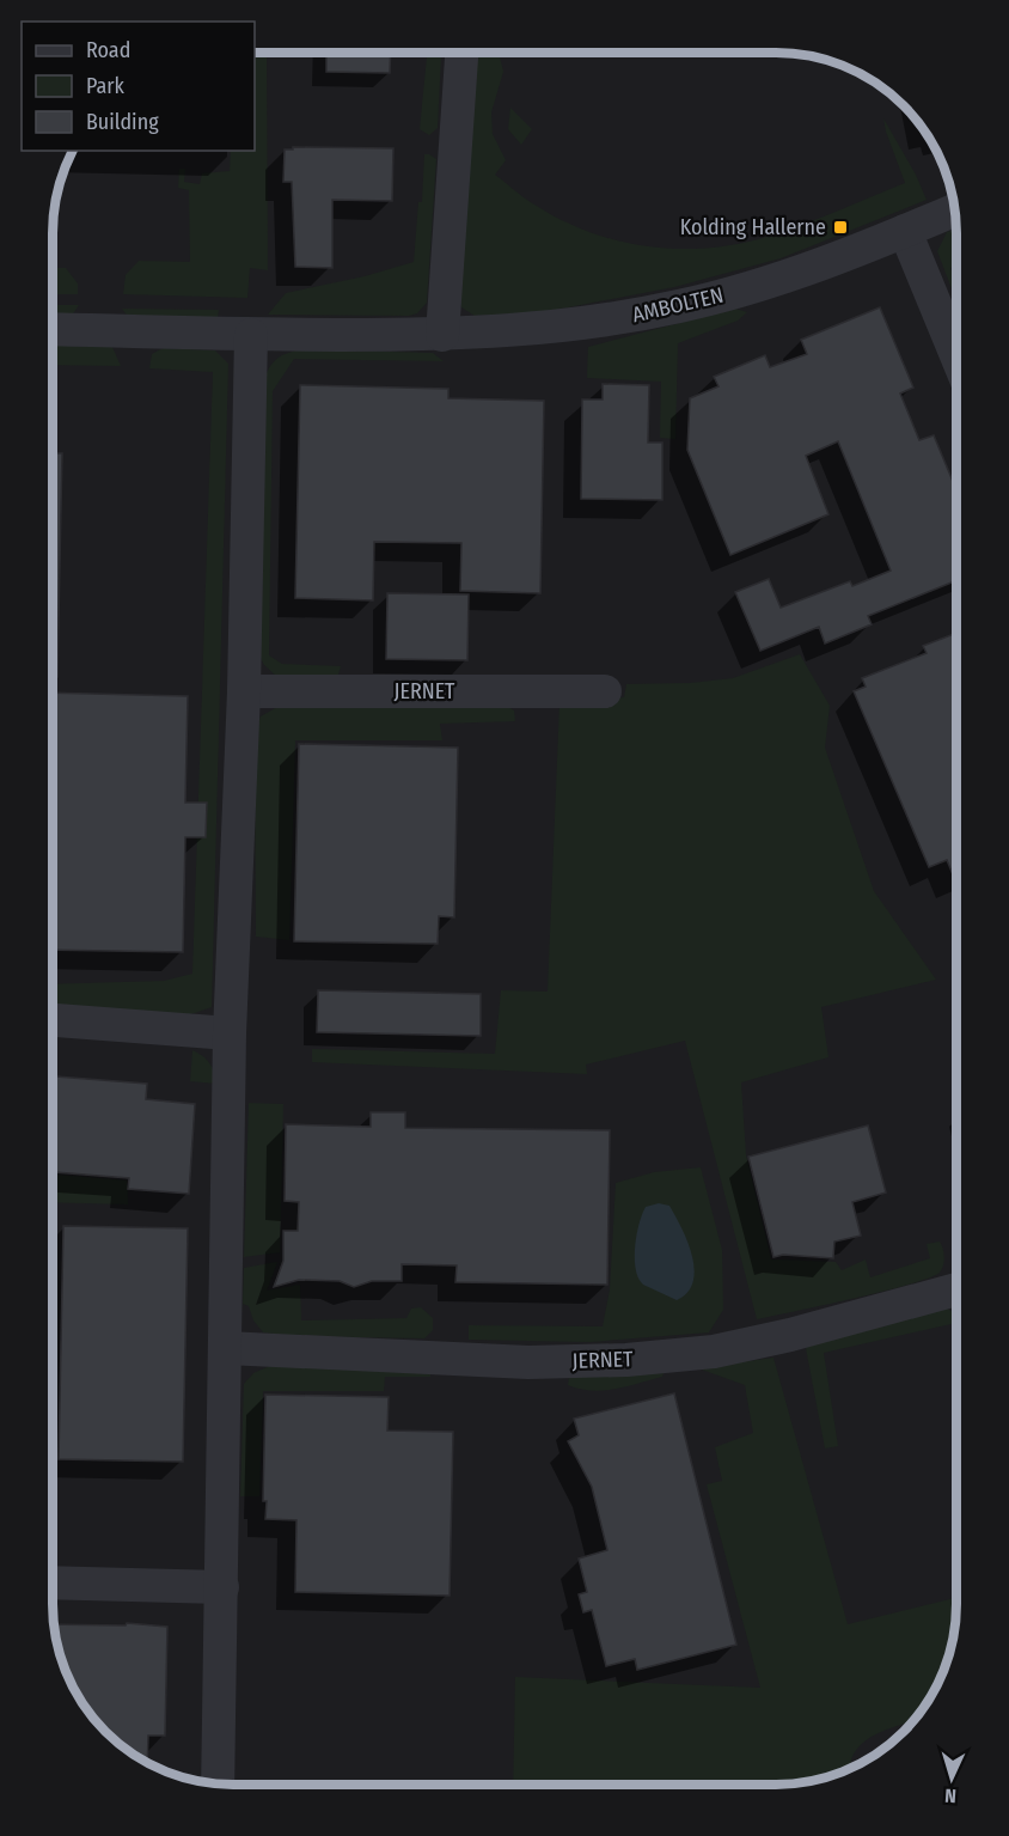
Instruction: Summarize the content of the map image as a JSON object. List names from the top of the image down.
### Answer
{
  "streets": {
    "street": ["AMBOLTEN", "JERNET"]
  },
  "places": {
    "transit": ["Kolding Hallerne"]
  },
  "legend": ["Road", "Park", "Building"],
  "north": "bottom"
}
